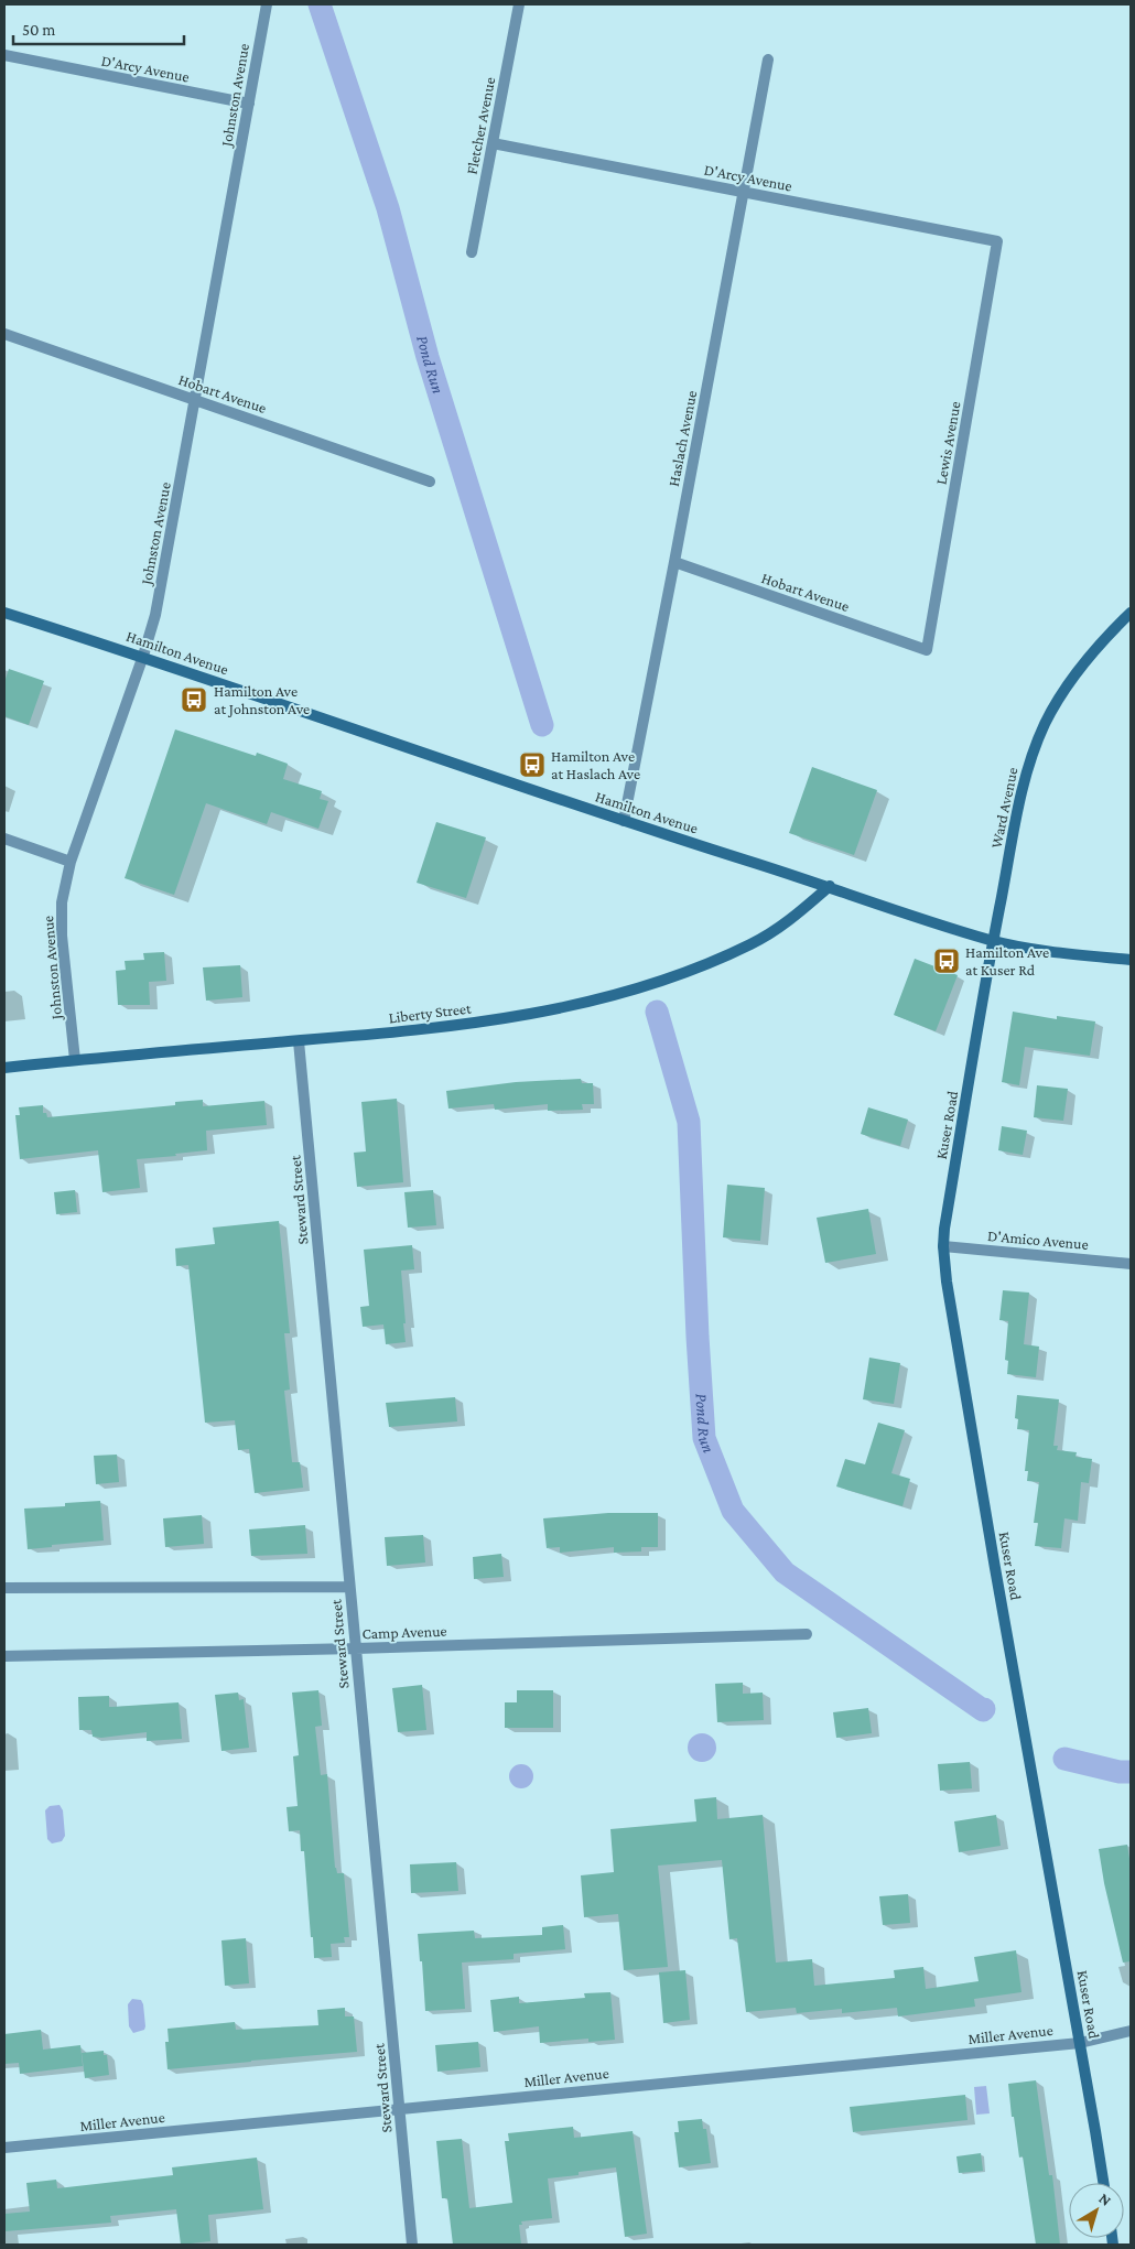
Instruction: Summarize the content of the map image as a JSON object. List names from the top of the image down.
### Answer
{
  "streets": {
    "street": [
      "D'Arcy Avenue",
      "Johnston Avenue",
      "Fletcher Avenue",
      "Hobart Avenue",
      "Haslach Avenue",
      "Lewis Avenue",
      "Hamilton Avenue",
      "Ward Avenue",
      "Liberty Street",
      "Kuser Road",
      "Steward Street",
      "D'Amico Avenue",
      "Camp Avenue",
      "Miller Avenue"
    ]
  },
  "crossings": [
    ["D'Arcy Avenue", "Johnston Avenue"],
    ["D'Arcy Avenue", "Fletcher Avenue"],
    ["D'Arcy Avenue", "Haslach Avenue"],
    ["D'Arcy Avenue", "Lewis Avenue"],
    ["Johnston Avenue", "Hobart Avenue"],
    ["Johnston Avenue", "Hamilton Avenue"],
    ["Johnston Avenue", "Liberty Street"],
    ["Hobart Avenue", "Haslach Avenue"],
    ["Hobart Avenue", "Lewis Avenue"],
    ["Haslach Avenue", "Hamilton Avenue"],
    ["Hamilton Avenue", "Ward Avenue"],
    ["Hamilton Avenue", "Liberty Street"],
    ["Hamilton Avenue", "Kuser Road"],
    ["Ward Avenue", "Kuser Road"],
    ["Liberty Street", "Steward Street"],
    ["Kuser Road", "D'Amico Avenue"],
    ["Kuser Road", "Miller Avenue"],
    ["Steward Street", "Camp Avenue"],
    ["Steward Street", "Miller Avenue"]
  ],
  "water": ["Pond Run"],
  "places": {
    "bus stop": ["Hamilton Ave at Johnston Ave", "Hamilton Ave at Haslach Ave", "Hamilton Ave at Kuser Rd"]
  },
  "scale_bar": "50 m",
  "north": "top right"
}
